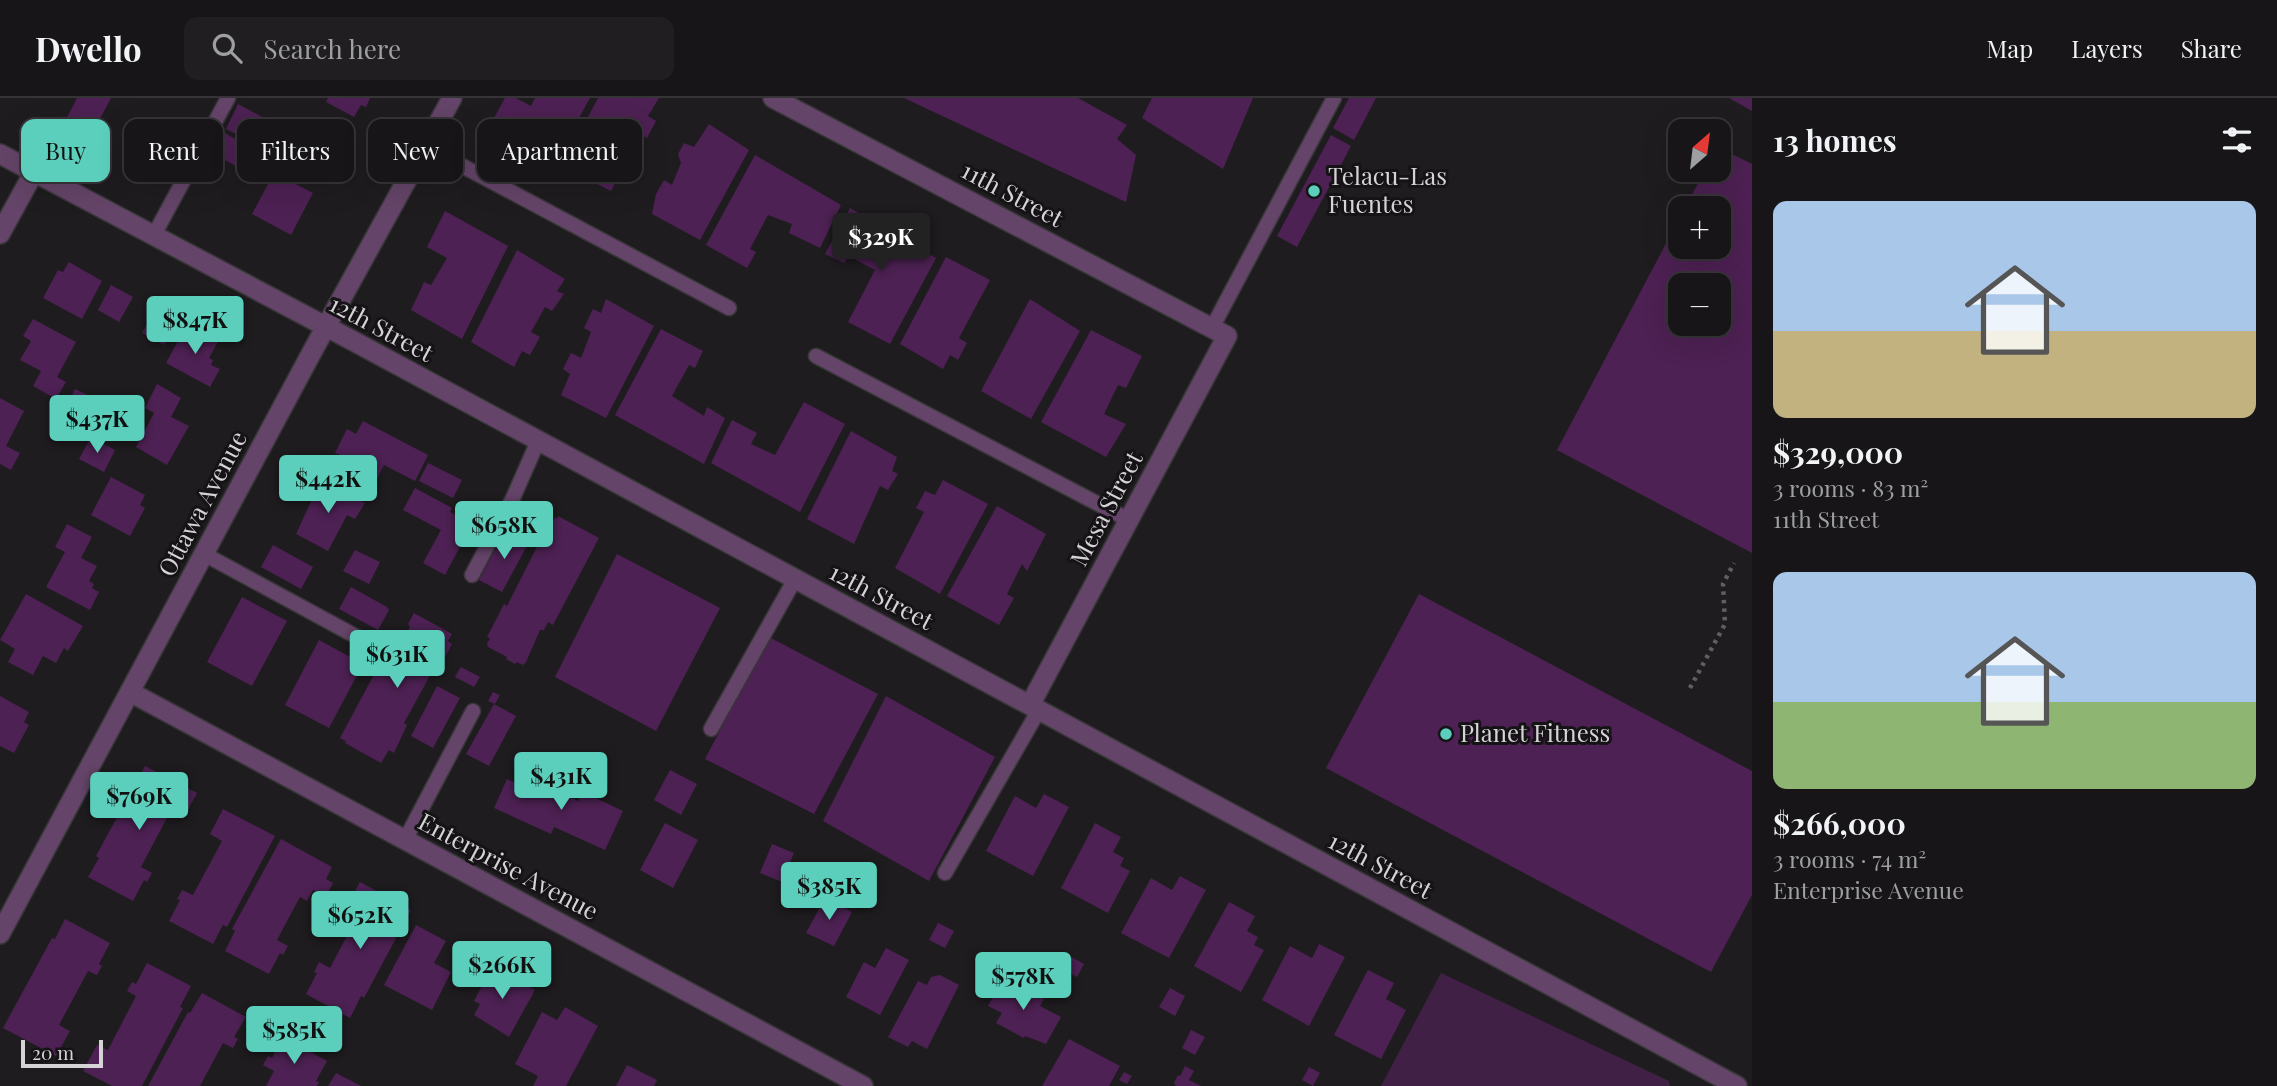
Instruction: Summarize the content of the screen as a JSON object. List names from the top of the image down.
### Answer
{
  "streets": {
    "street": [
      "11th Street",
      "12th Street",
      "Ottawa Avenue",
      "Mesa Street",
      "Enterprise Avenue"
    ]
  },
  "crossings": [
    ["11th Street", "Mesa Street"],
    ["12th Street", "Ottawa Avenue"],
    ["12th Street", "Mesa Street"],
    ["Ottawa Avenue", "Enterprise Avenue"]
  ],
  "places": ["Telacu-Las Fuentes", "Planet Fitness"],
  "scale_bar": "20 m",
  "north": "top right",
  "page": {
    "header": "Dwello",
    "search": "Search here",
    "nav": ["Map", "Layers", "Share"],
    "heading": "13 homes",
    "map_buttons": ["+", "−"],
    "chip": [
      "Buy",
      "Rent",
      "Filters",
      "New",
      "Apartment"
    ],
    "list": [
      {
        "name": "$329,000",
        "note": "3 rooms · 83 m² · 11th Street"
      },
      {
        "name": "$266,000",
        "note": "3 rooms · 74 m² · Enterprise Avenue"
      }
    ],
    "price": [
      "$329K",
      "$847K",
      "$437K",
      "$442K",
      "$658K",
      "$631K",
      "$431K",
      "$769K",
      "$385K",
      "$652K",
      "$266K",
      "$578K",
      "$585K"
    ],
    "scale": "20 m"
  }
}
